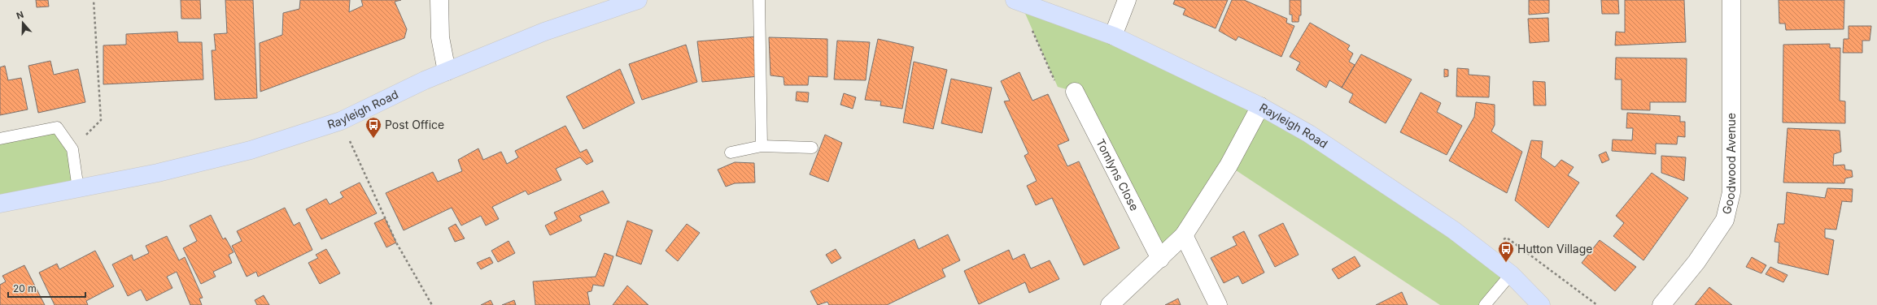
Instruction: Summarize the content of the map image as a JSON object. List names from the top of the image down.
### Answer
{
  "streets": {
    "main road": ["Rayleigh Road"],
    "street": ["Goodwood Avenue", "Tomlyns Close"]
  },
  "places": {
    "bus stop": ["Post Office", "Hutton Village"]
  },
  "scale_bar": "20 m",
  "north": "top"
}
